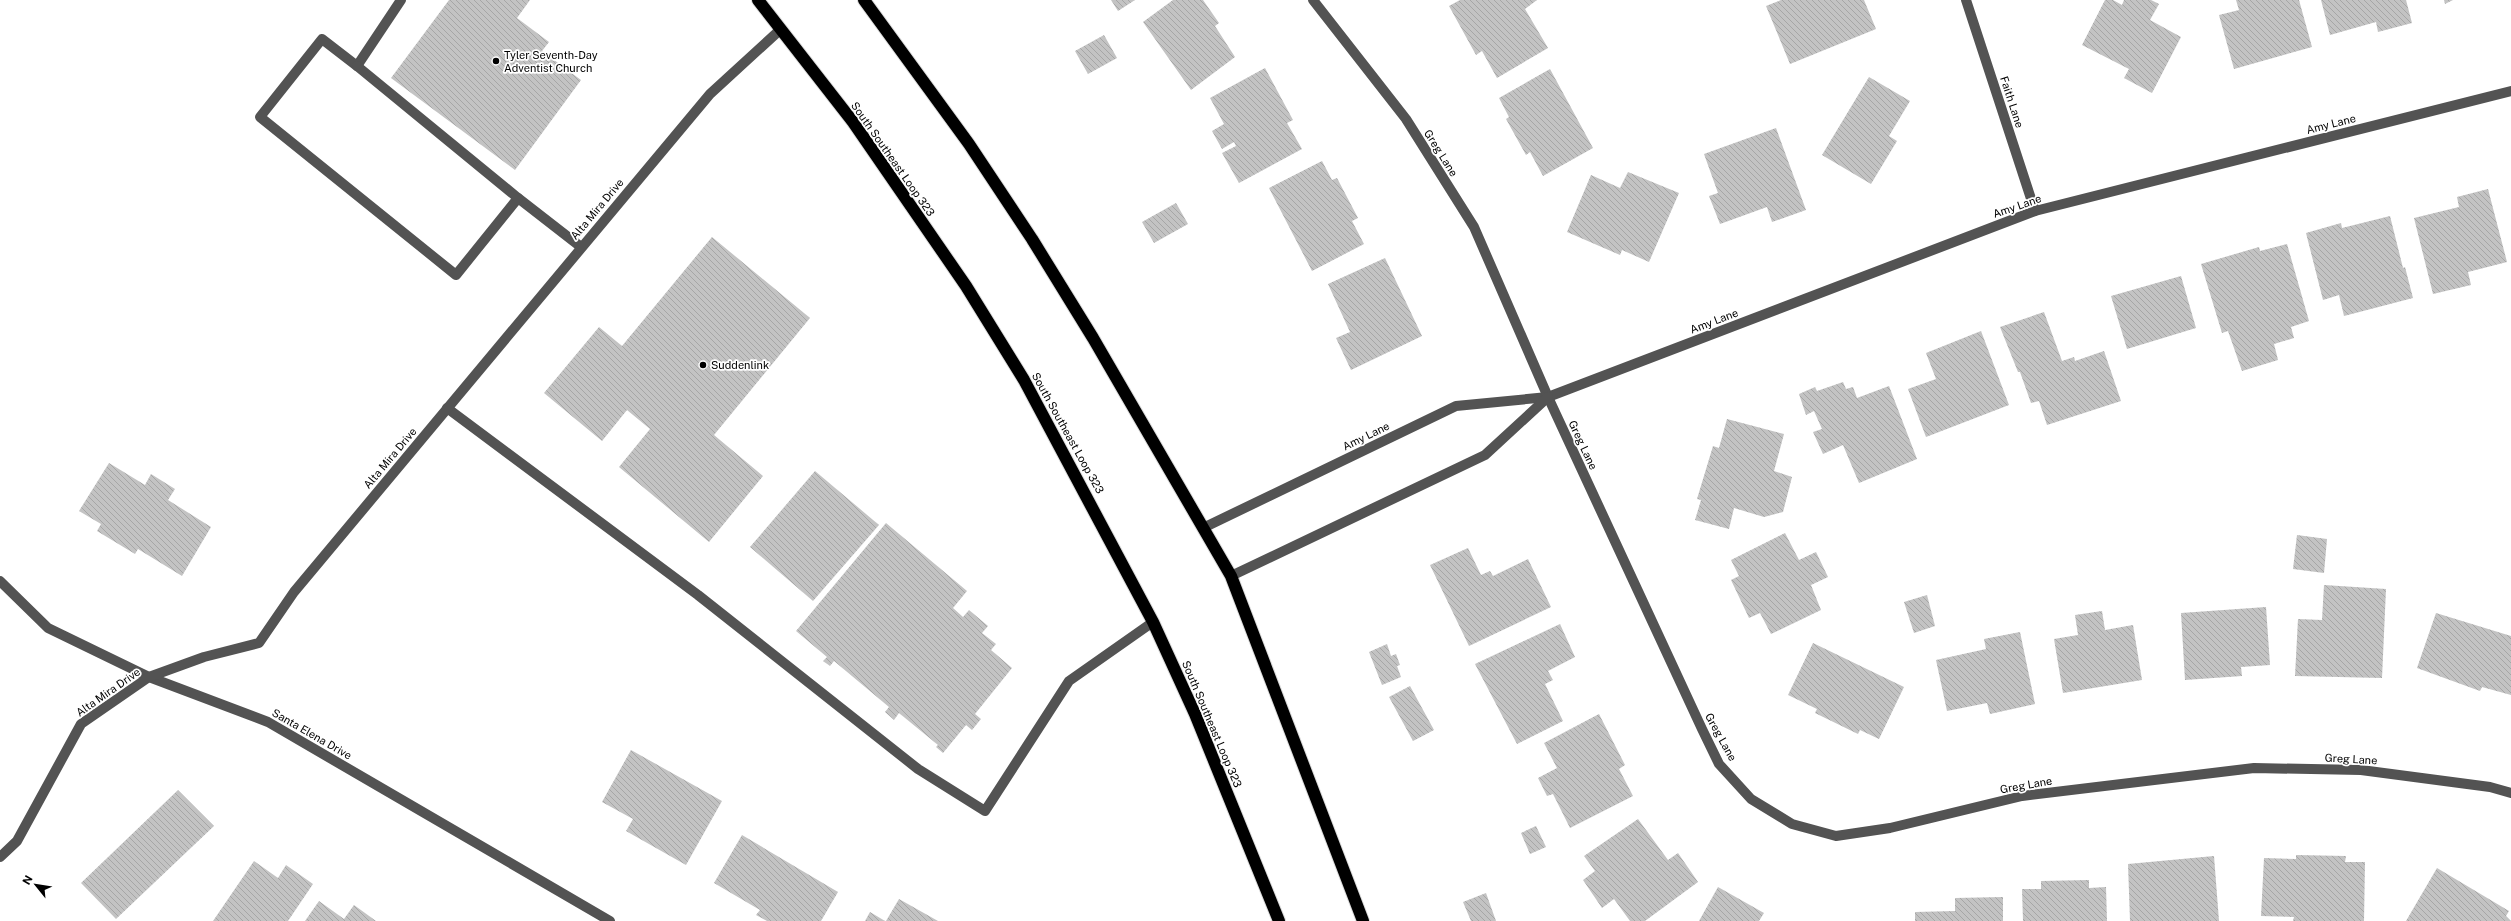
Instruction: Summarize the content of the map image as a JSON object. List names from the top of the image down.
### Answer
{
  "streets": {
    "highway": ["South Southeast Loop 323"],
    "street": [
      "Faith Lane",
      "Amy Lane",
      "Greg Lane",
      "Alta Mira Drive",
      "Santa Elena Drive"
    ]
  },
  "crossings": [
    ["Faith Lane", "Amy Lane"],
    ["Amy Lane", "Greg Lane"],
    ["South Southeast Loop 323", "Alta Mira Drive"],
    ["Alta Mira Drive", "Santa Elena Drive"]
  ],
  "places": ["Tyler Seventh-Day Adventist Church", "Suddenlink"],
  "north": "top left"
}
